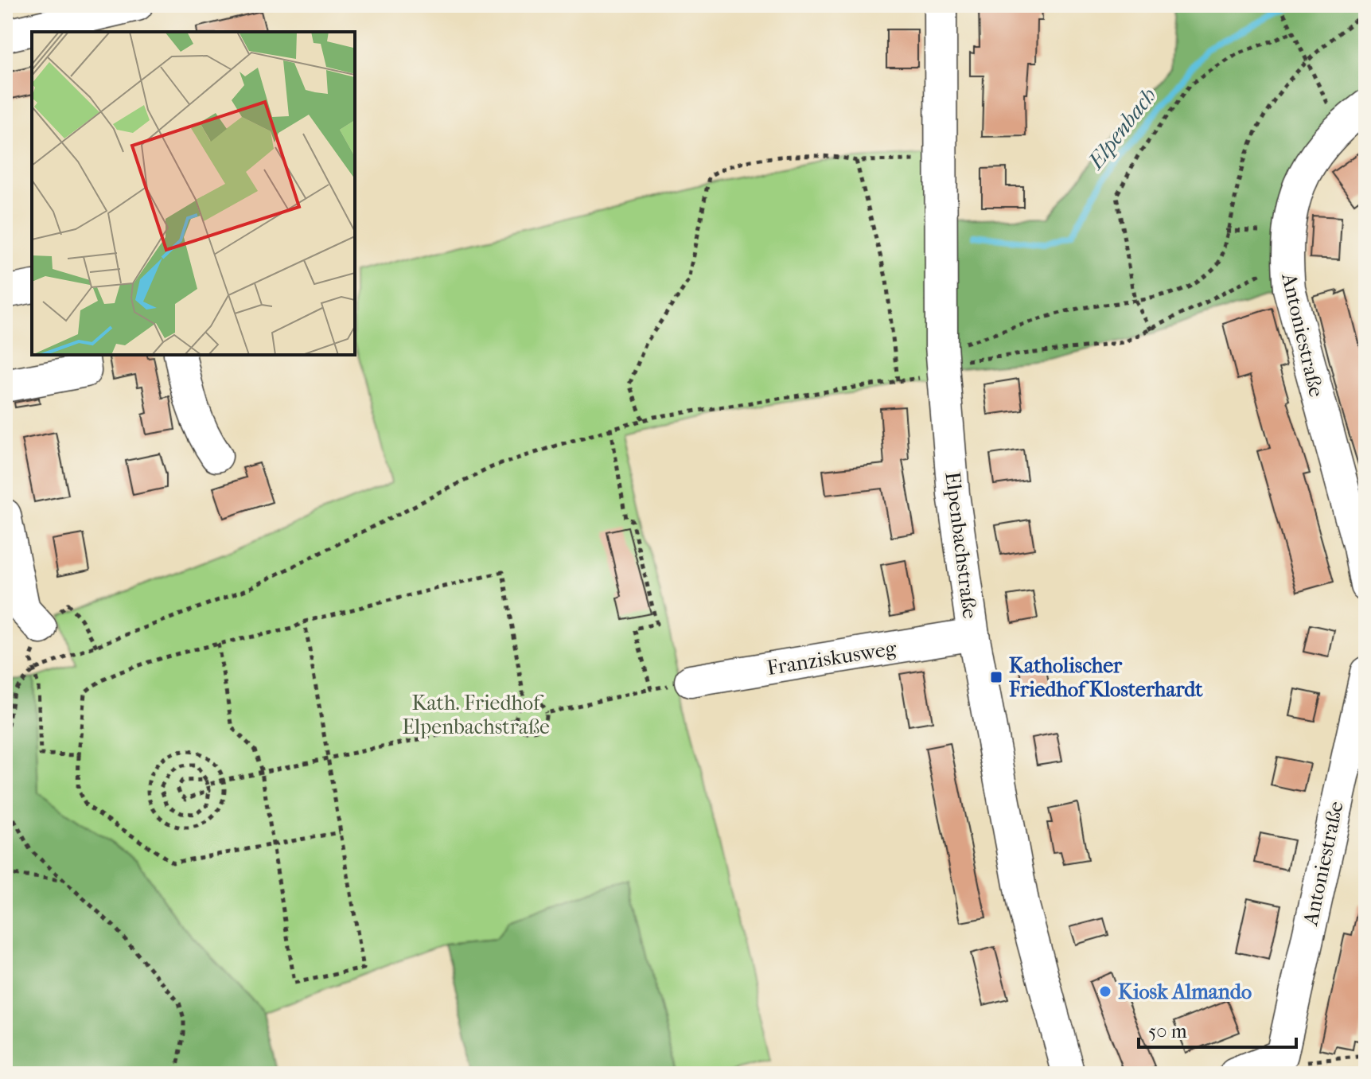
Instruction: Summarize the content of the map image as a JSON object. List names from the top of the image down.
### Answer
{
  "streets": {
    "street": ["Antoniestraße", "Elpenbachstraße", "Franziskusweg"]
  },
  "crossings": [
    ["Elpenbachstraße", "Franziskusweg"]
  ],
  "water": ["Elpenbach"],
  "parks": ["Kath. Friedhof Elpenbachstraße"],
  "places": {
    "transit": ["Katholischer Friedhof Klosterhardt"],
    "other": ["Kiosk Almando"]
  },
  "scale_bar": "50 m"
}
